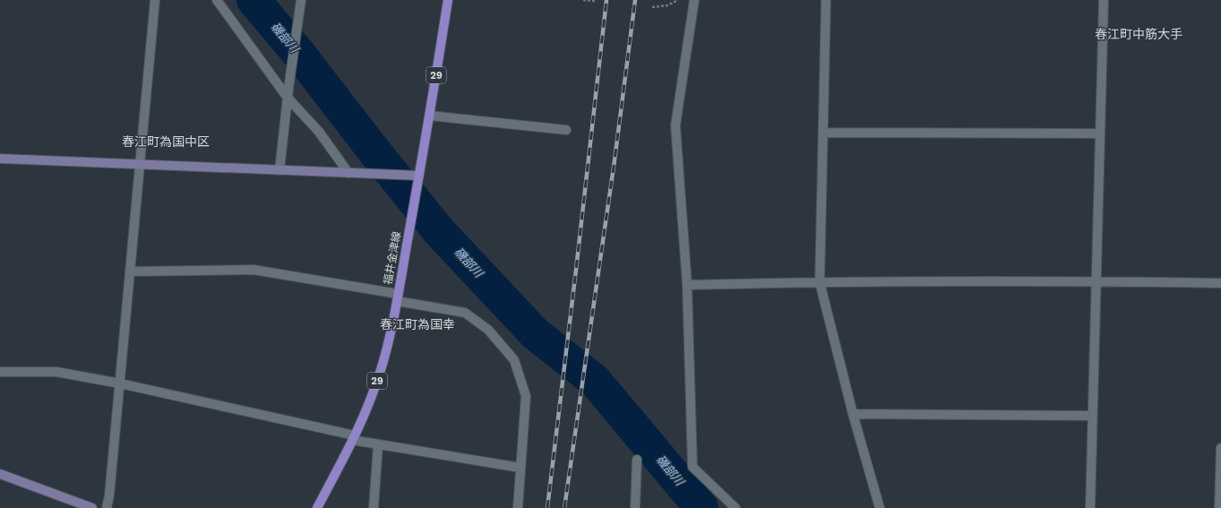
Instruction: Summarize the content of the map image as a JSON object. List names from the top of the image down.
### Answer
{
  "streets": {
    "main road": ["29", "福井金津線"]
  },
  "districts": ["春江町中筋大手", "春江町為国中区", "春江町為国幸"],
  "water": ["磯部川"]
}
